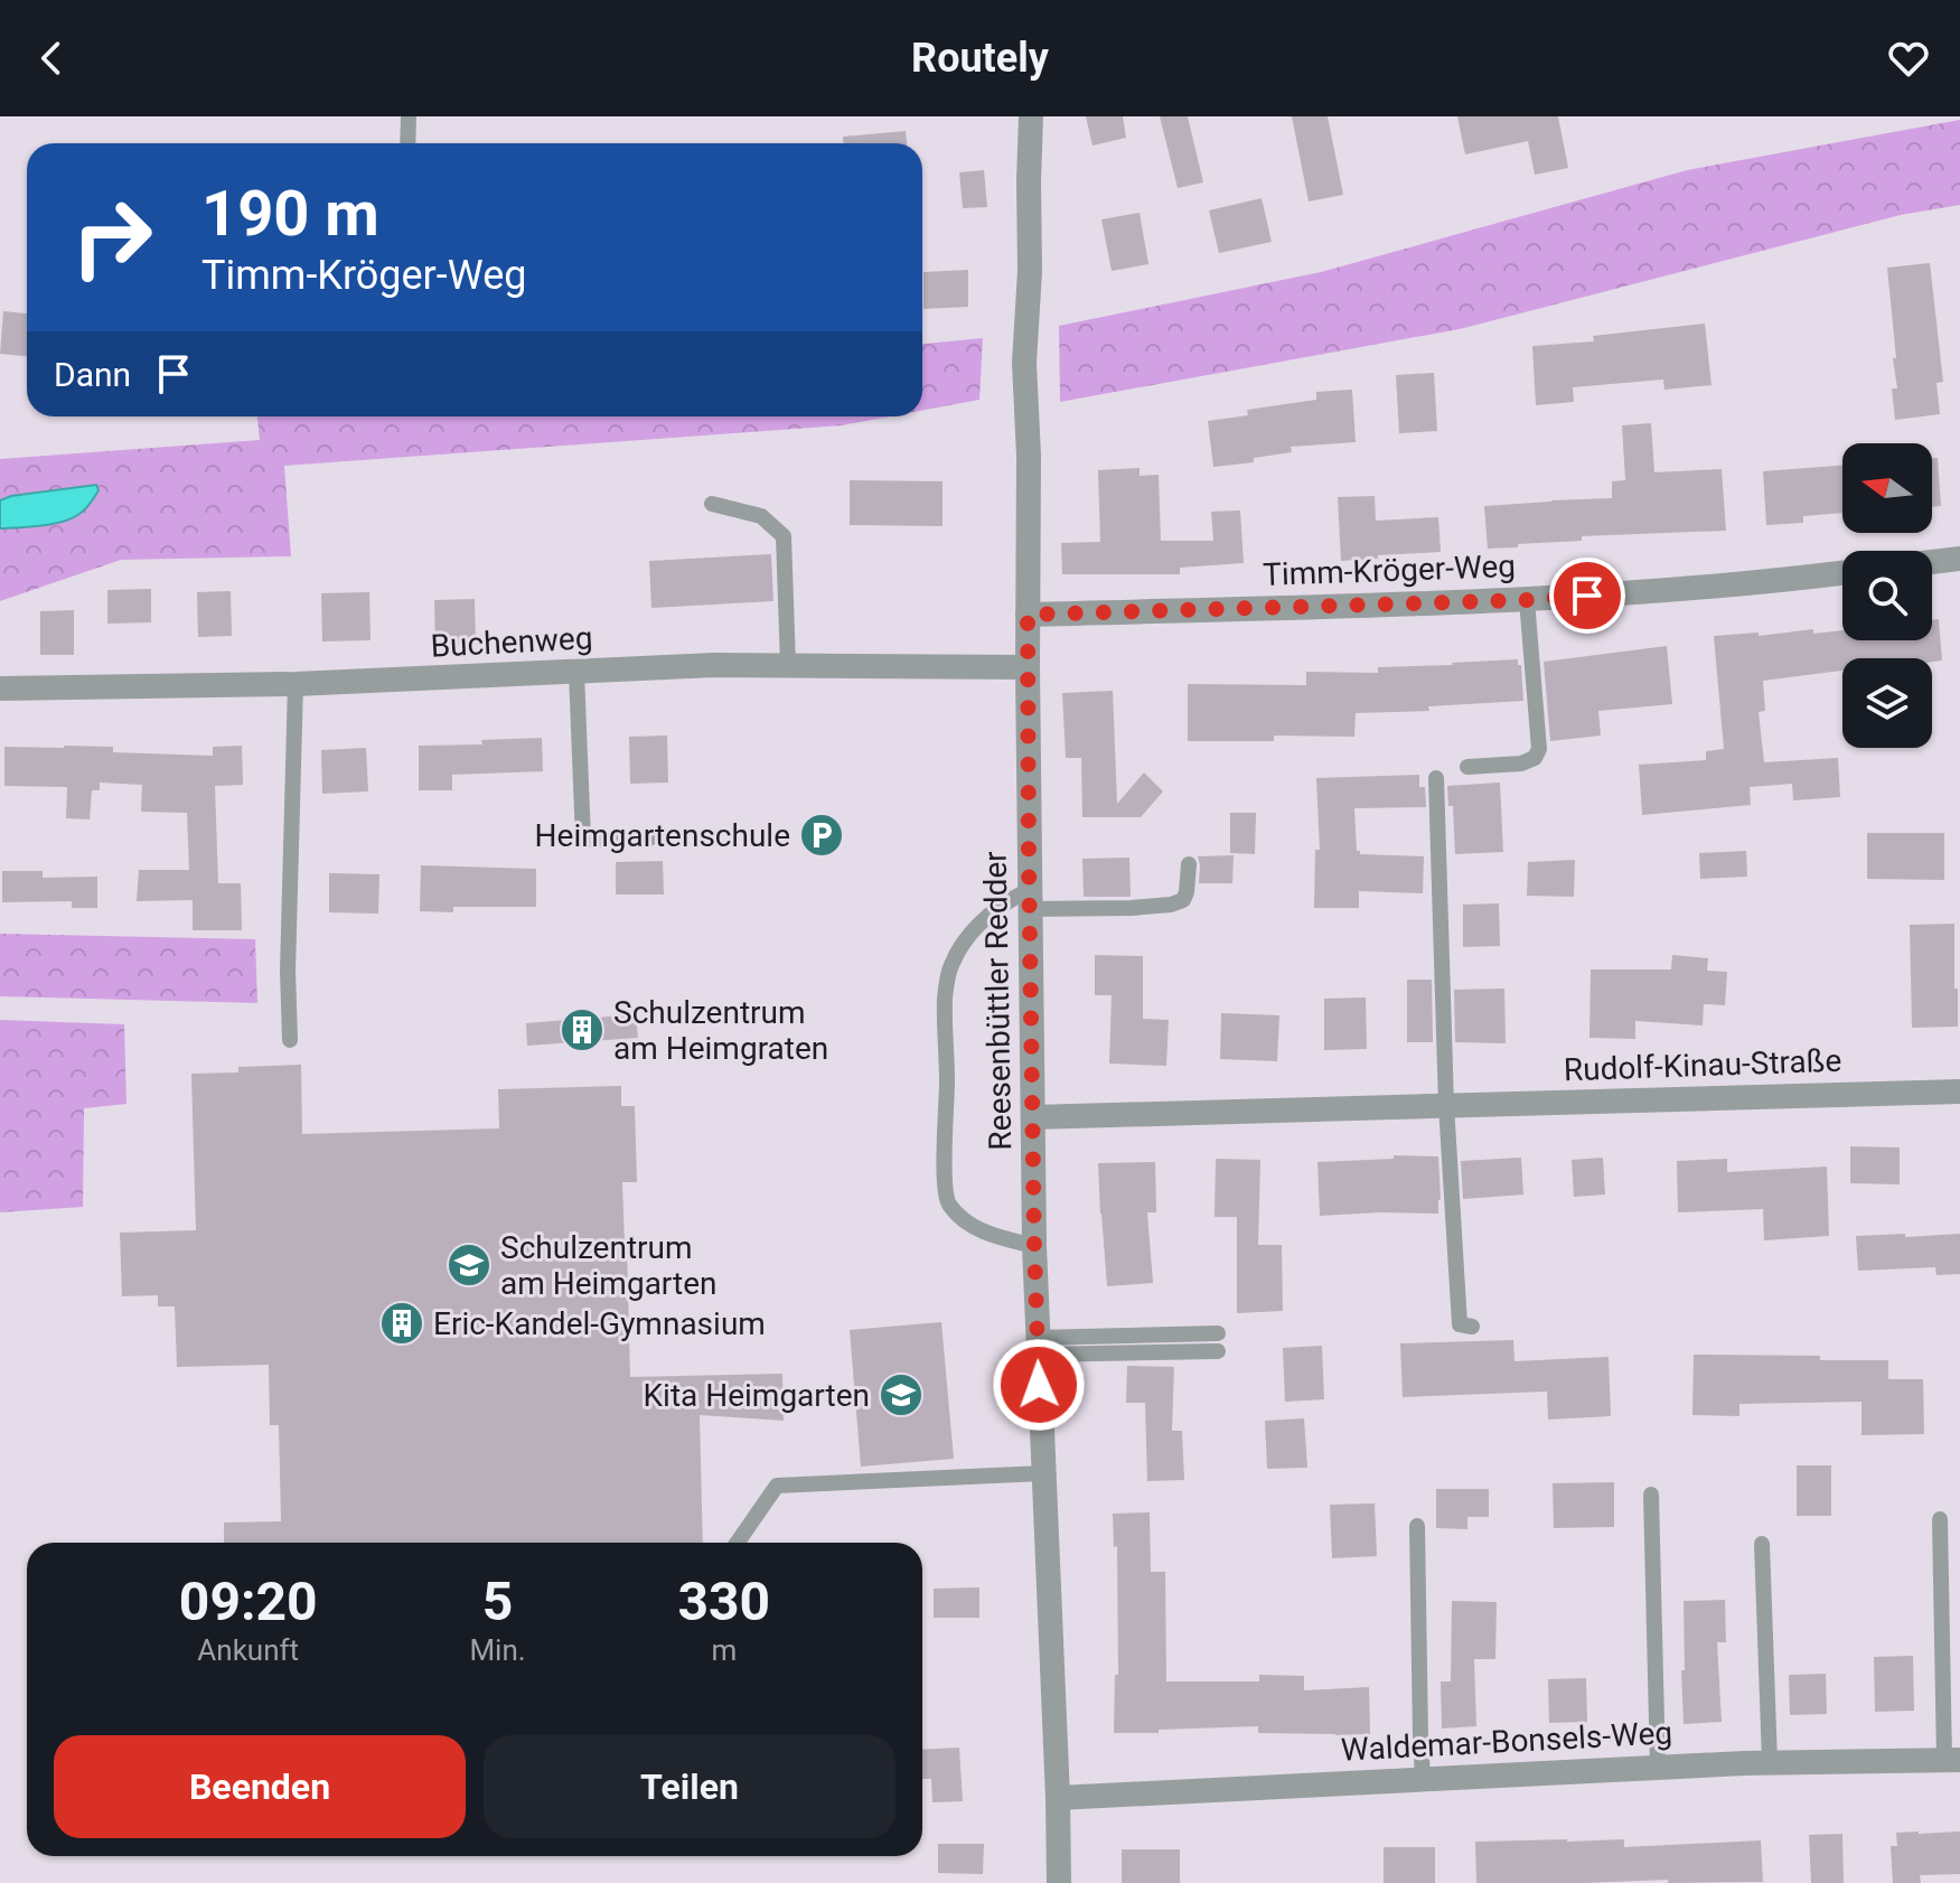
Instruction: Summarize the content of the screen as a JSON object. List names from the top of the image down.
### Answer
{
  "streets": {
    "street": [
      "Timm-Kröger-Weg",
      "Buchenweg",
      "Reesenbüttler Redder",
      "Rudolf-Kinau-Straße",
      "Waldemar-Bonsels-Weg"
    ]
  },
  "crossings": [
    ["Timm-Kröger-Weg", "Reesenbüttler Redder"],
    ["Buchenweg", "Reesenbüttler Redder"],
    ["Reesenbüttler Redder", "Rudolf-Kinau-Straße"],
    ["Reesenbüttler Redder", "Waldemar-Bonsels-Weg"]
  ],
  "places": {
    "parking": ["Heimgartenschule"],
    "building": ["Schulzentrum am Heimgraten", "Eric-Kandel-Gymnasium"],
    "school or university": ["Schulzentrum am Heimgarten", "Kita Heimgarten"]
  },
  "north": "left",
  "page": {
    "header": "Routely",
    "turn": ["190 m", "Timm-Kröger-Weg"],
    "then": "Dann",
    "eta": [
      "09:20",
      "Ankunft",
      "5",
      "Min.",
      "330",
      "m"
    ],
    "buttons": ["Beenden", "Teilen"]
  }
}
